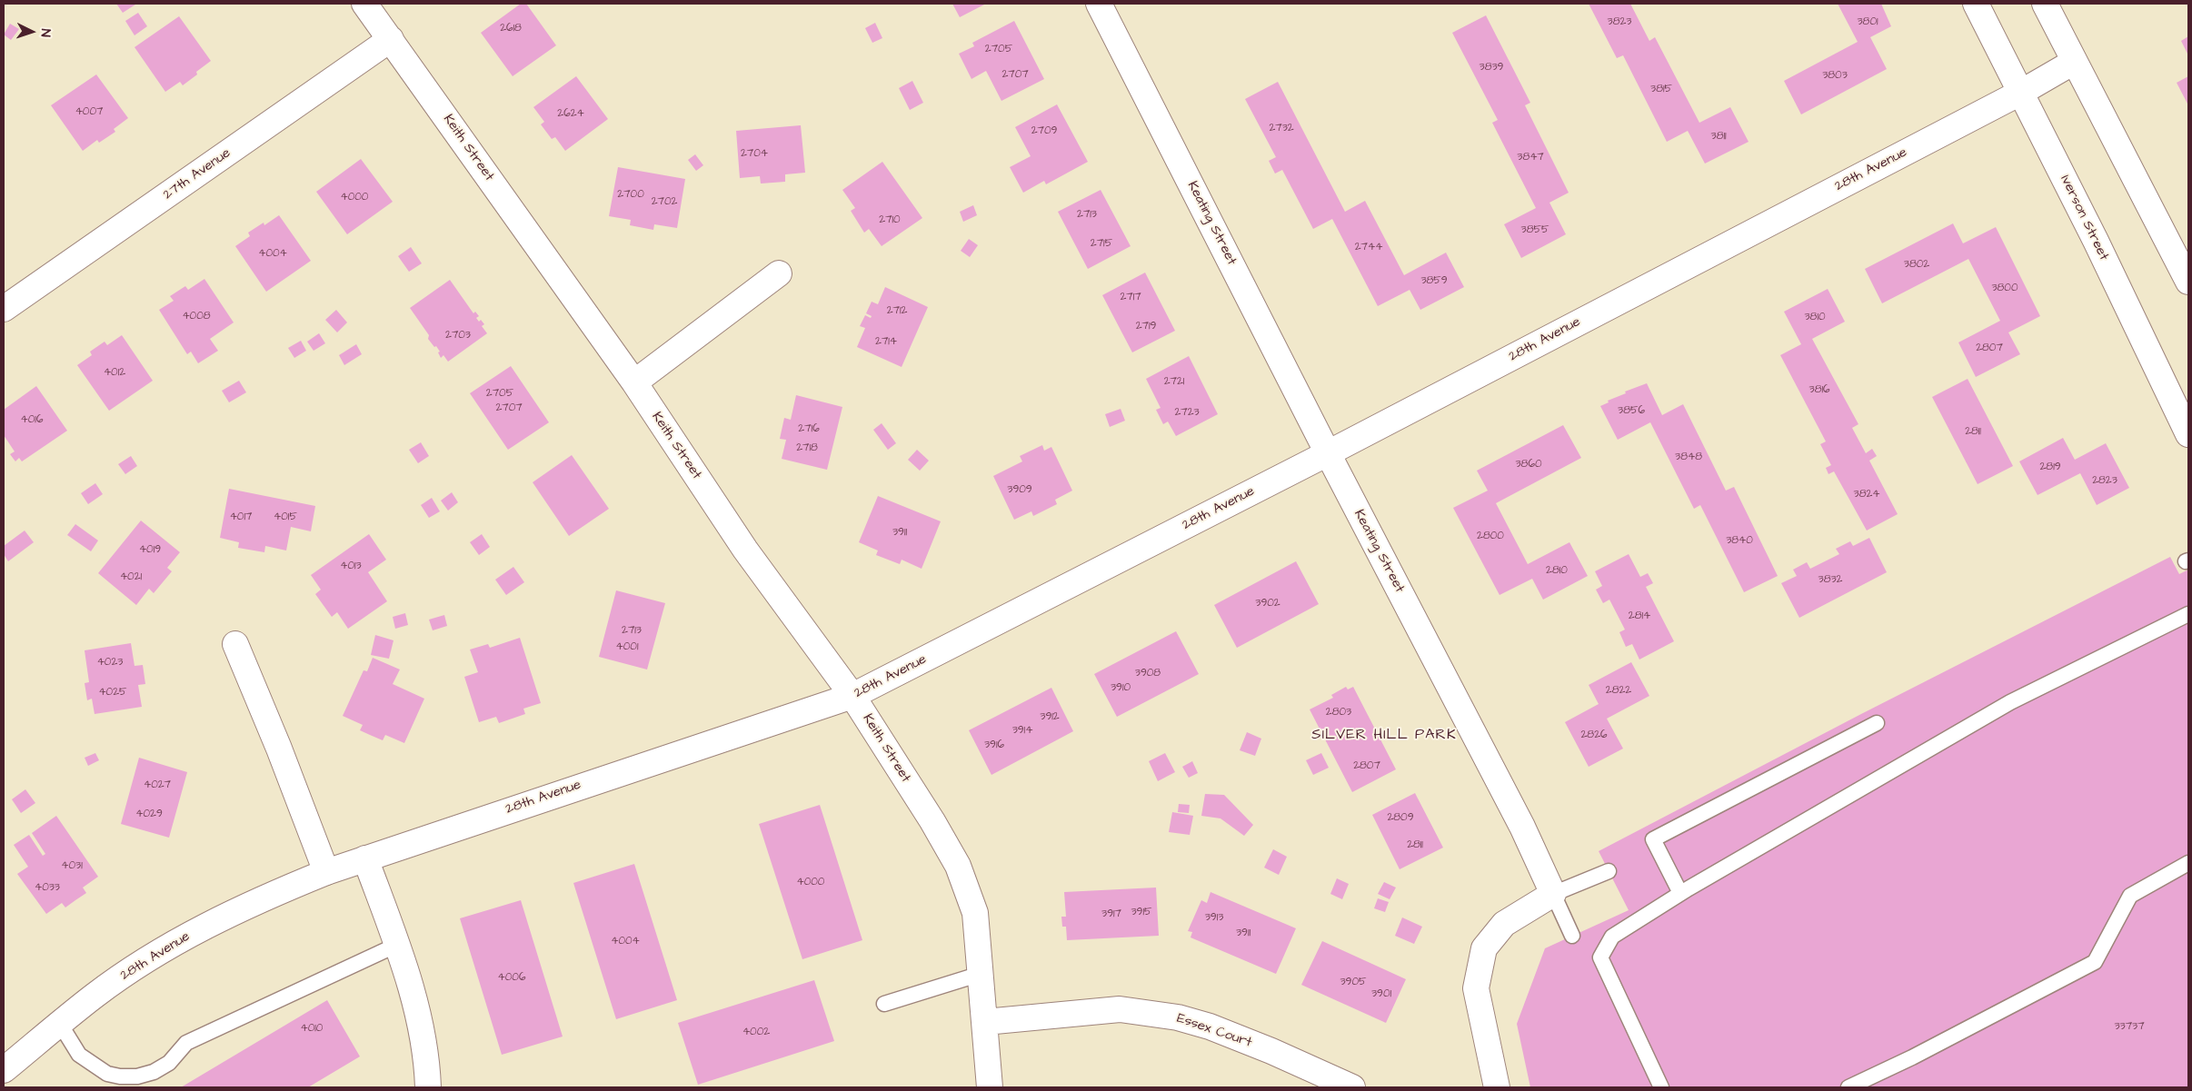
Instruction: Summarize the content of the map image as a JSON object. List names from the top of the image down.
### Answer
{
  "streets": {
    "street": [
      "Keith Street",
      "28th Avenue",
      "27th Avenue",
      "Iverson Street",
      "Keating Street",
      "Essex Court"
    ]
  },
  "crossings": [
    ["Keith Street", "28th Avenue"],
    ["Keith Street", "27th Avenue"],
    ["Keith Street", "Essex Court"],
    ["28th Avenue", "Iverson Street"],
    ["28th Avenue", "Keating Street"]
  ],
  "districts": ["SILVER HILL PARK"],
  "house_numbers": [
    "3823",
    "3801",
    "2618",
    "2705",
    "3839",
    "2707",
    "3803",
    "3815",
    "4007",
    "2624",
    "2732",
    "2709",
    "3811",
    "2704",
    "3847",
    "2700",
    "4000",
    "2702",
    "2713",
    "2710",
    "3855",
    "2715",
    "2744",
    "4004",
    "3802",
    "3859",
    "3800",
    "2717",
    "2712",
    "4008",
    "3810",
    "2719",
    "2703",
    "2714",
    "2807",
    "4012",
    "2721",
    "3816",
    "2705",
    "2707",
    "3856",
    "2723",
    "4016",
    "2716",
    "2811",
    "2718",
    "3848",
    "3860",
    "2819",
    "2823",
    "3909",
    "3824",
    "4017",
    "4015",
    "3911",
    "2800",
    "3840",
    "4019",
    "4013",
    "2810",
    "4021",
    "3832",
    "3902",
    "2814",
    "2713",
    "4001",
    "4023",
    "3908",
    "3910",
    "2822",
    "4025",
    "2803",
    "3912",
    "3914",
    "2826",
    "3916",
    "2807",
    "4027",
    "4029",
    "2809",
    "2811",
    "4031",
    "4000",
    "4033",
    "3915",
    "3917",
    "3913",
    "3911",
    "4004",
    "4006",
    "3905",
    "3901",
    "33737",
    "4010",
    "4002"
  ],
  "north": "right"
}
